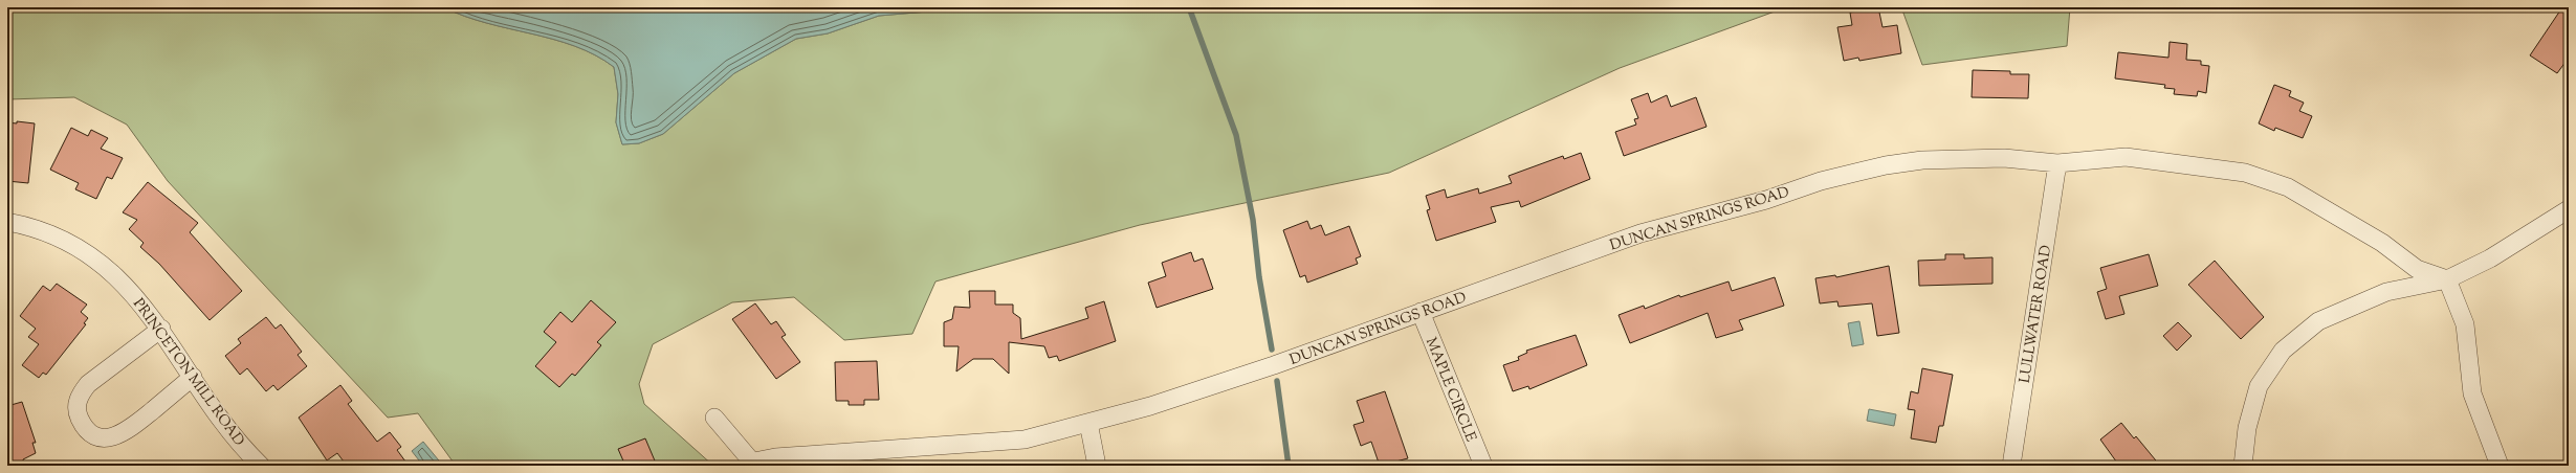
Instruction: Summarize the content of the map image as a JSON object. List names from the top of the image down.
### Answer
{
  "streets": {
    "street": [
      "DUNCAN SPRINGS ROAD",
      "LULLWATER ROAD",
      "PRINCETON MILL ROAD",
      "MAPLE CIRCLE"
    ]
  },
  "crossings": [
    ["DUNCAN SPRINGS ROAD", "LULLWATER ROAD"],
    ["DUNCAN SPRINGS ROAD", "MAPLE CIRCLE"]
  ]
}
